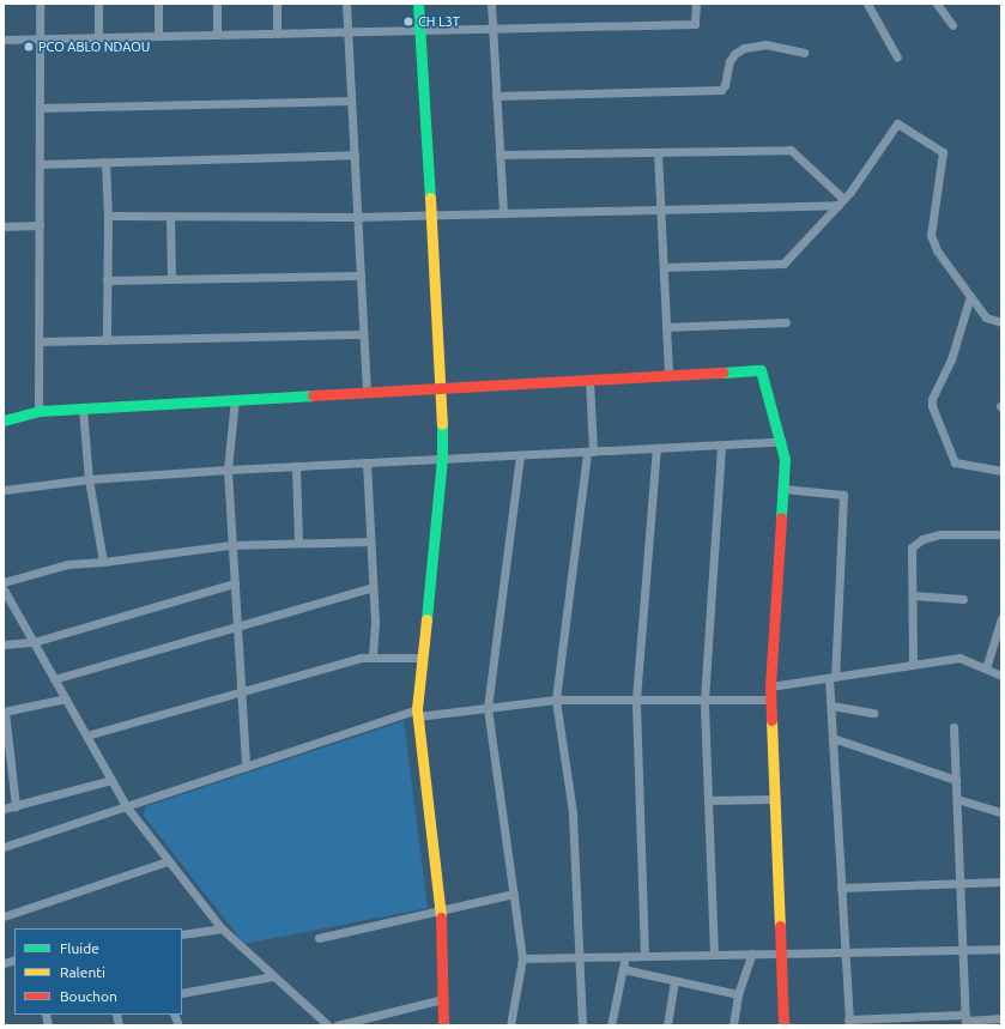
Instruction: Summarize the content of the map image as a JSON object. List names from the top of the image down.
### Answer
{
  "places": ["CH L3T", "PCO ABLO NDAOU"],
  "legend": ["Fluide", "Ralenti", "Bouchon"]
}
